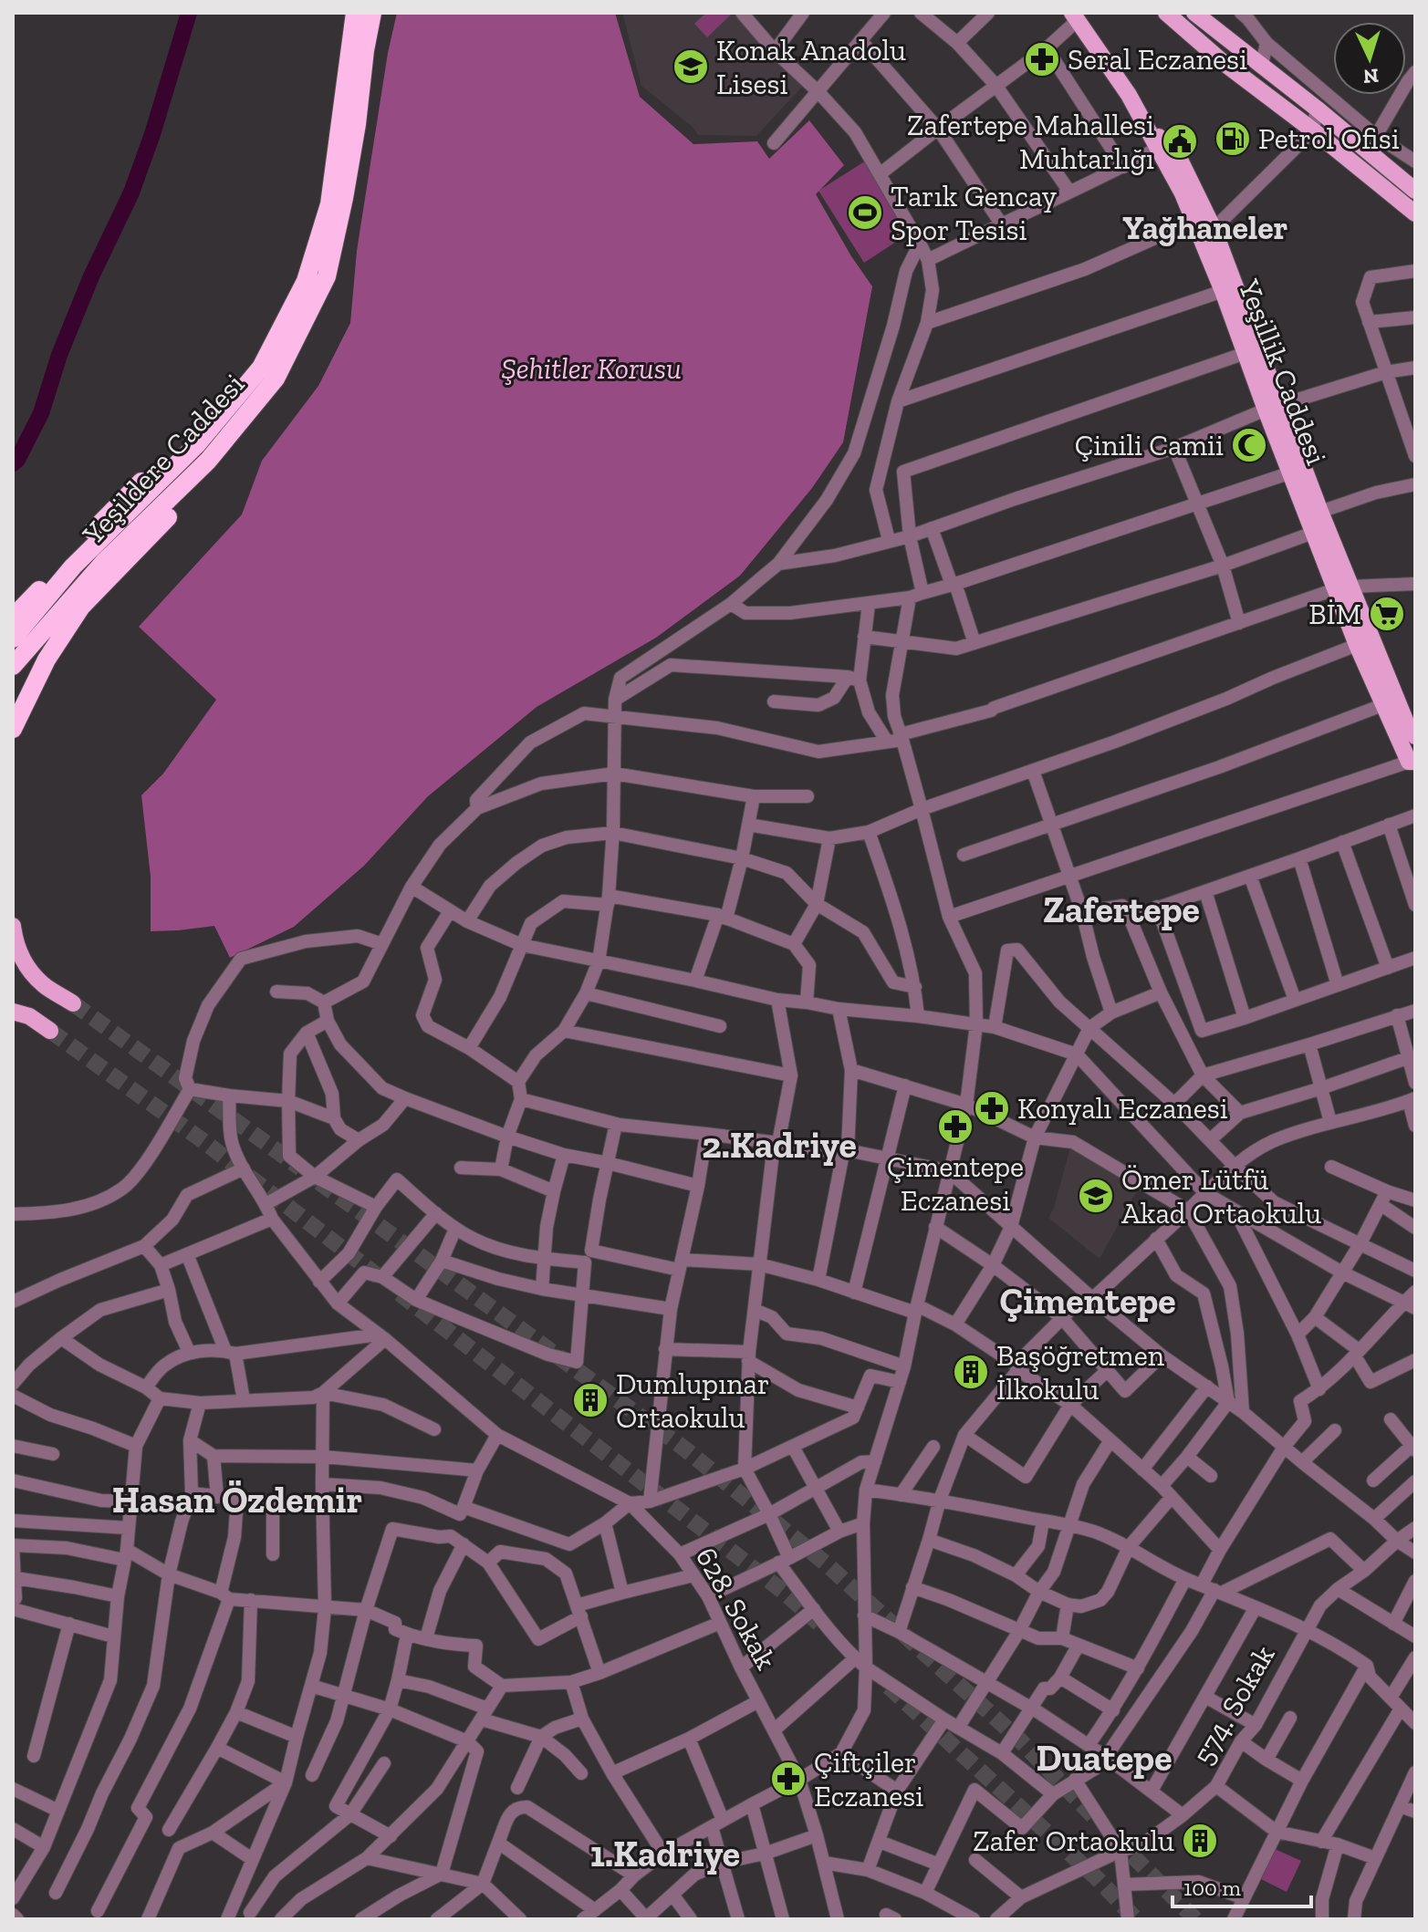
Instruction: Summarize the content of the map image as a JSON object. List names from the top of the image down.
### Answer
{
  "streets": {
    "highway": ["Yeşildere Caddesi"],
    "main road": ["Yeşillik Caddesi"],
    "street": ["628. Sokak", "574. Sokak"]
  },
  "districts": [
    "Yağhaneler",
    "Zafertepe",
    "2.Kadriye",
    "Çimentepe",
    "Hasan Özdemir",
    "Duatepe",
    "1.Kadriye"
  ],
  "parks": ["Şehitler Korusu"],
  "places": {
    "pharmacy": [
      "Seral Eczanesi",
      "Konyalı Eczanesi",
      "Çimentepe Eczanesi",
      "Çiftçiler Eczanesi"
    ],
    "school or university": ["Konak Anadolu Lisesi", "Ömer Lütfü Akad Ortaokulu"],
    "fuel station": ["Petrol Ofisi"],
    "public building": ["Zafertepe Mahallesi Muhtarlığı"],
    "sports": ["Tarık Gencay Spor Tesisi"],
    "mosque": ["Çinili Camii"],
    "supermarket": ["BİM"],
    "building": ["Başöğretmen İlkokulu", "Dumlupınar Ortaokulu", "Zafer Ortaokulu"]
  },
  "scale_bar": "100 m",
  "north": "bottom"
}
